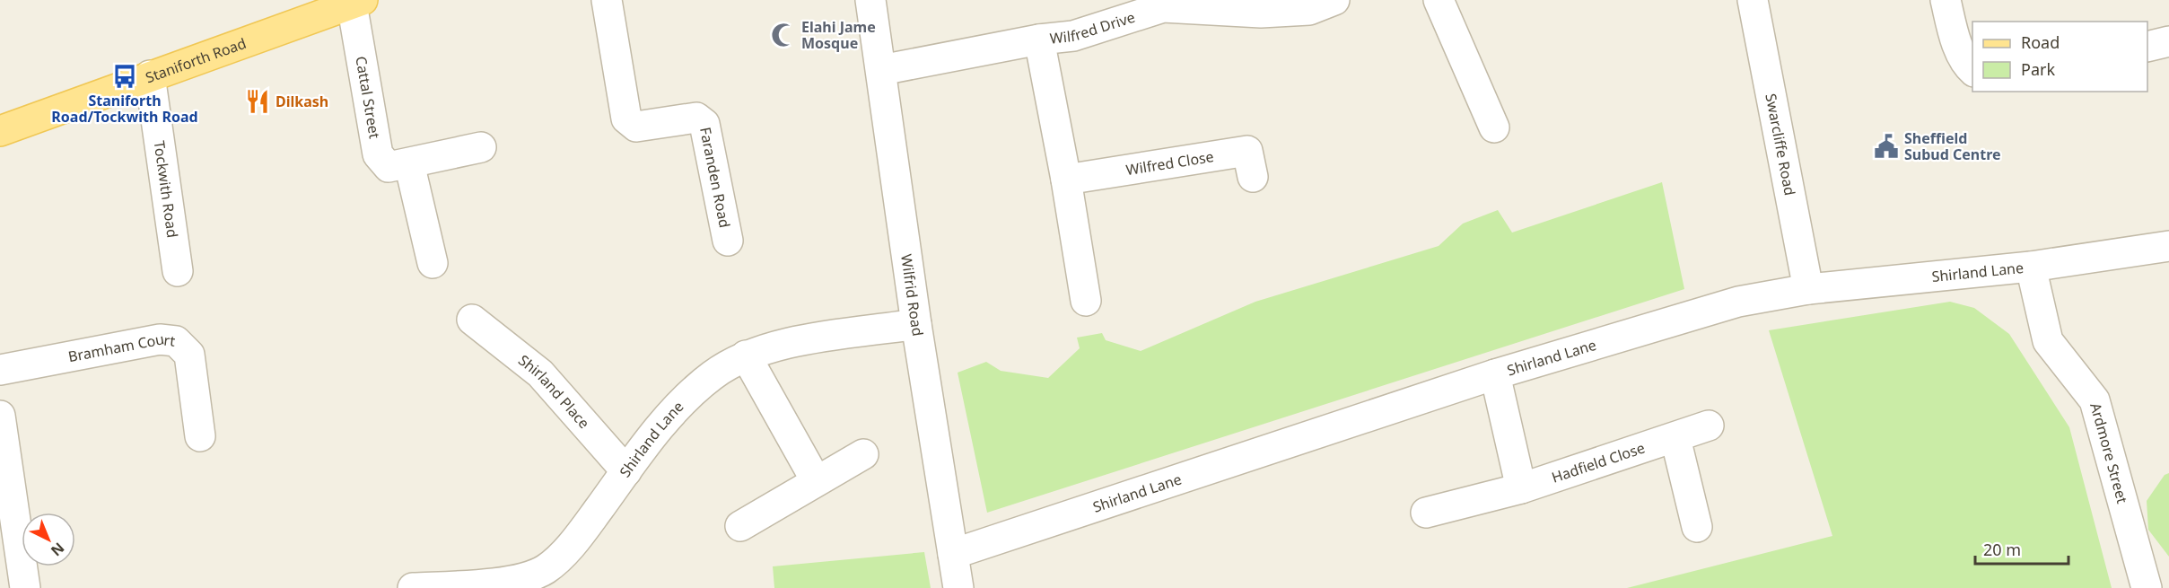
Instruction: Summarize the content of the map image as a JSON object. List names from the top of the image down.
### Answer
{
  "streets": {
    "main road": ["Staniforth Road"],
    "street": [
      "Wilfred Drive",
      "Cattal Street",
      "Swarcliffe Road",
      "Wilfred Close",
      "Faranden Road",
      "Tockwith Road",
      "Shirland Lane",
      "Wilfrid Road",
      "Bramham Court",
      "Shirland Place",
      "Ardmore Street",
      "Hadfield Close"
    ]
  },
  "crossings": [
    ["Wilfred Drive", "Wilfrid Road"],
    ["Staniforth Road", "Cattal Street"],
    ["Staniforth Road", "Tockwith Road"],
    ["Swarcliffe Road", "Shirland Lane"],
    ["Shirland Lane", "Wilfrid Road"],
    ["Shirland Lane", "Shirland Place"],
    ["Shirland Lane", "Ardmore Street"]
  ],
  "places": {
    "mosque": ["Elahi Jame Mosque"],
    "bus stop": ["Staniforth Road/Tockwith Road"],
    "restaurant": ["Dilkash"],
    "public building": ["Sheffield Subud Centre"]
  },
  "legend": ["Road", "Park"],
  "scale_bar": "20 m",
  "north": "bottom right"
}
